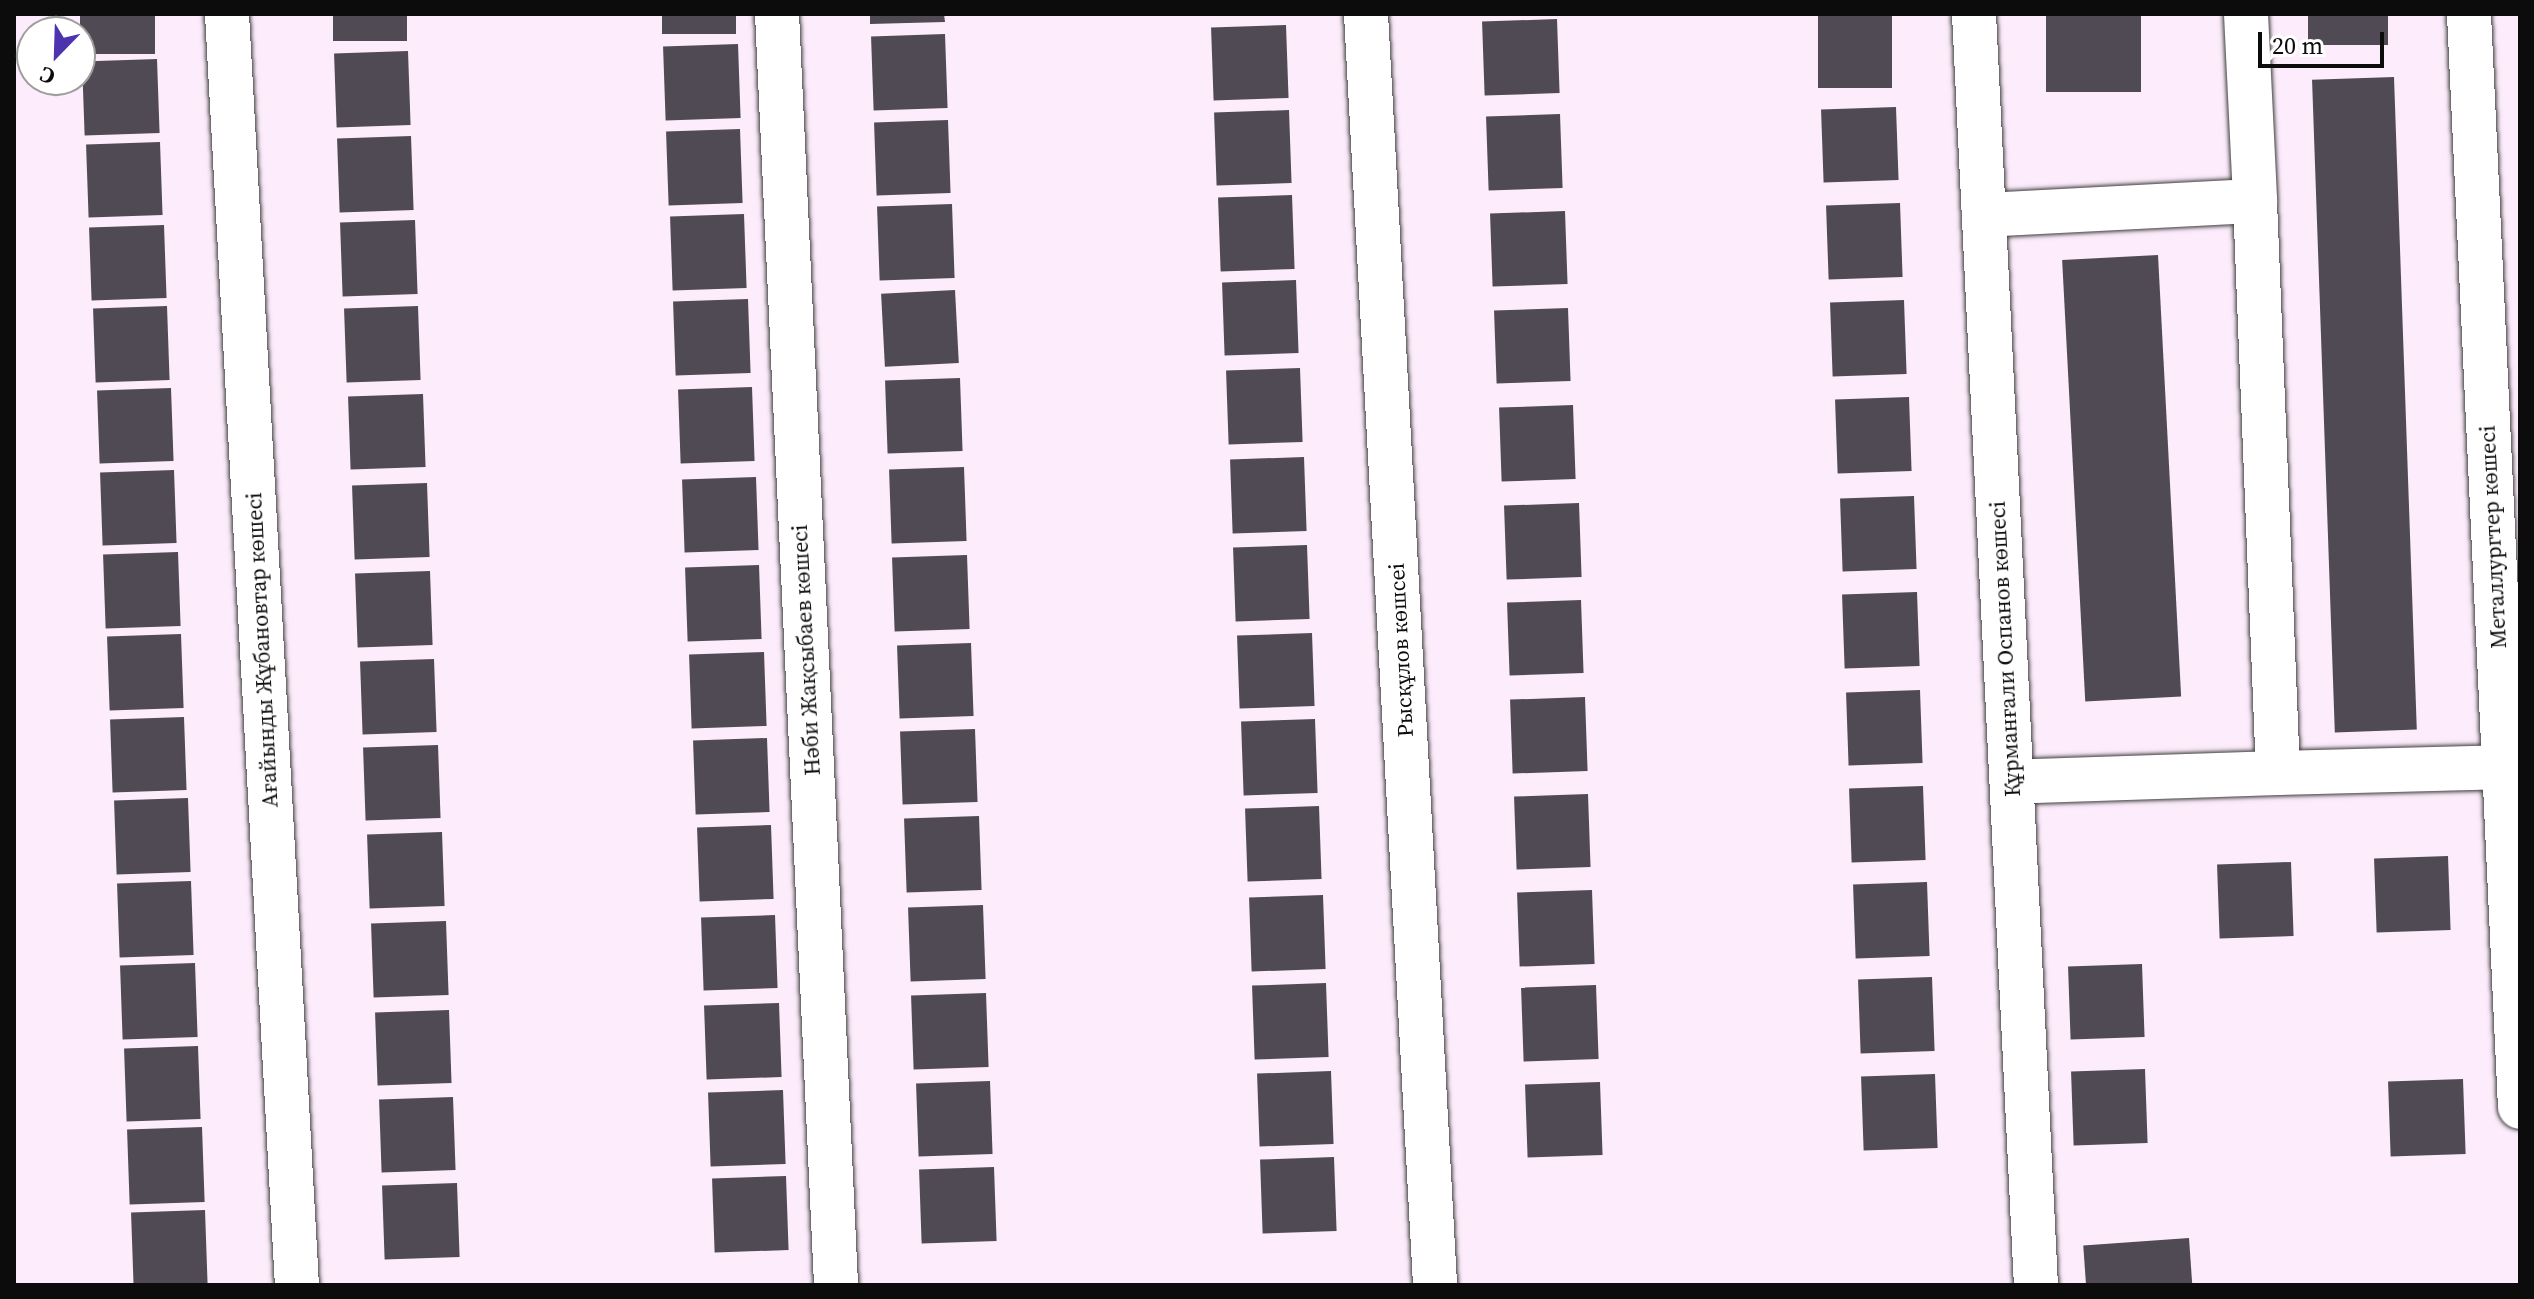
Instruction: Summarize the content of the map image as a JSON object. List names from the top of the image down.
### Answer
{
  "streets": {
    "street": [
      "Металлургтер көшесі",
      "Құрманғали Оспанов көшесі",
      "Ағайынды Жұбановтар көшесі",
      "Нәби Жақсыбаев көшесі",
      "Рысқұлов көшсеі"
    ]
  },
  "scale_bar": "20 m",
  "north": "bottom left"
}
